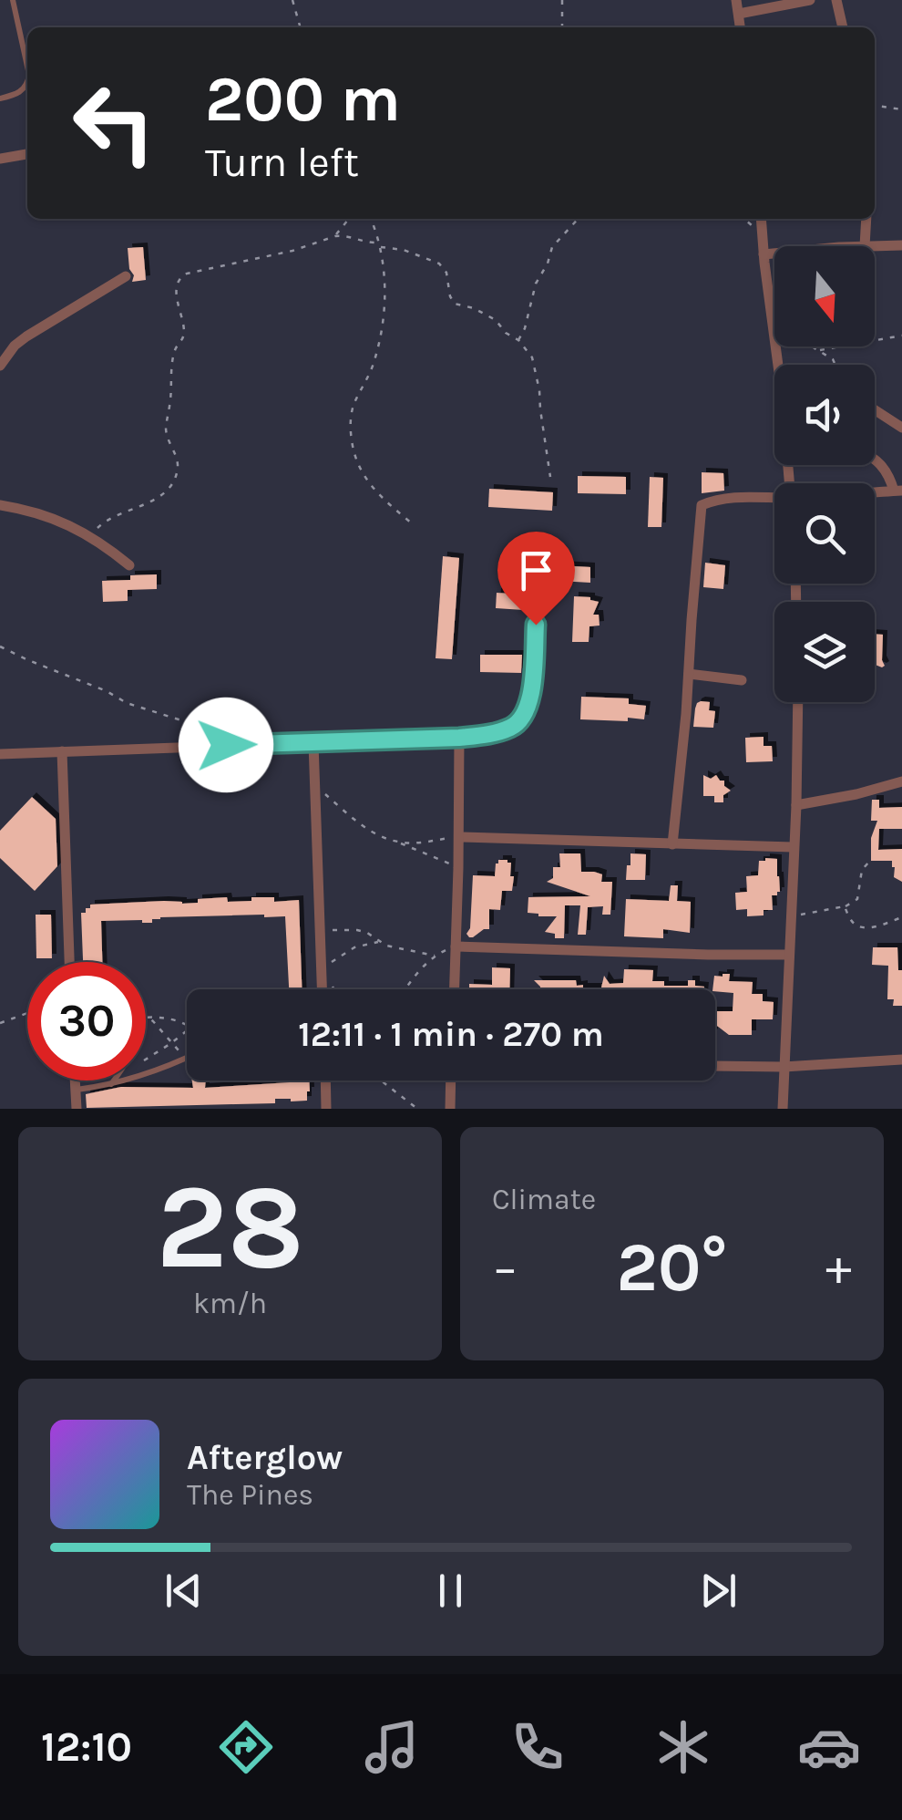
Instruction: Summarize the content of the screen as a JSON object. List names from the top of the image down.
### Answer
{
  "north": "bottom",
  "page": {
    "turn": ["200 m", "Turn left"],
    "limit": "30",
    "trip": "12:11 · 1 min · 270 m",
    "tile": [
      ["28", "km/h"],
      "Climate"
    ],
    "heat": ["−", "20°", "+"],
    "song": ["Afterglow", "The Pines"],
    "tabs": "12:10"
  }
}
